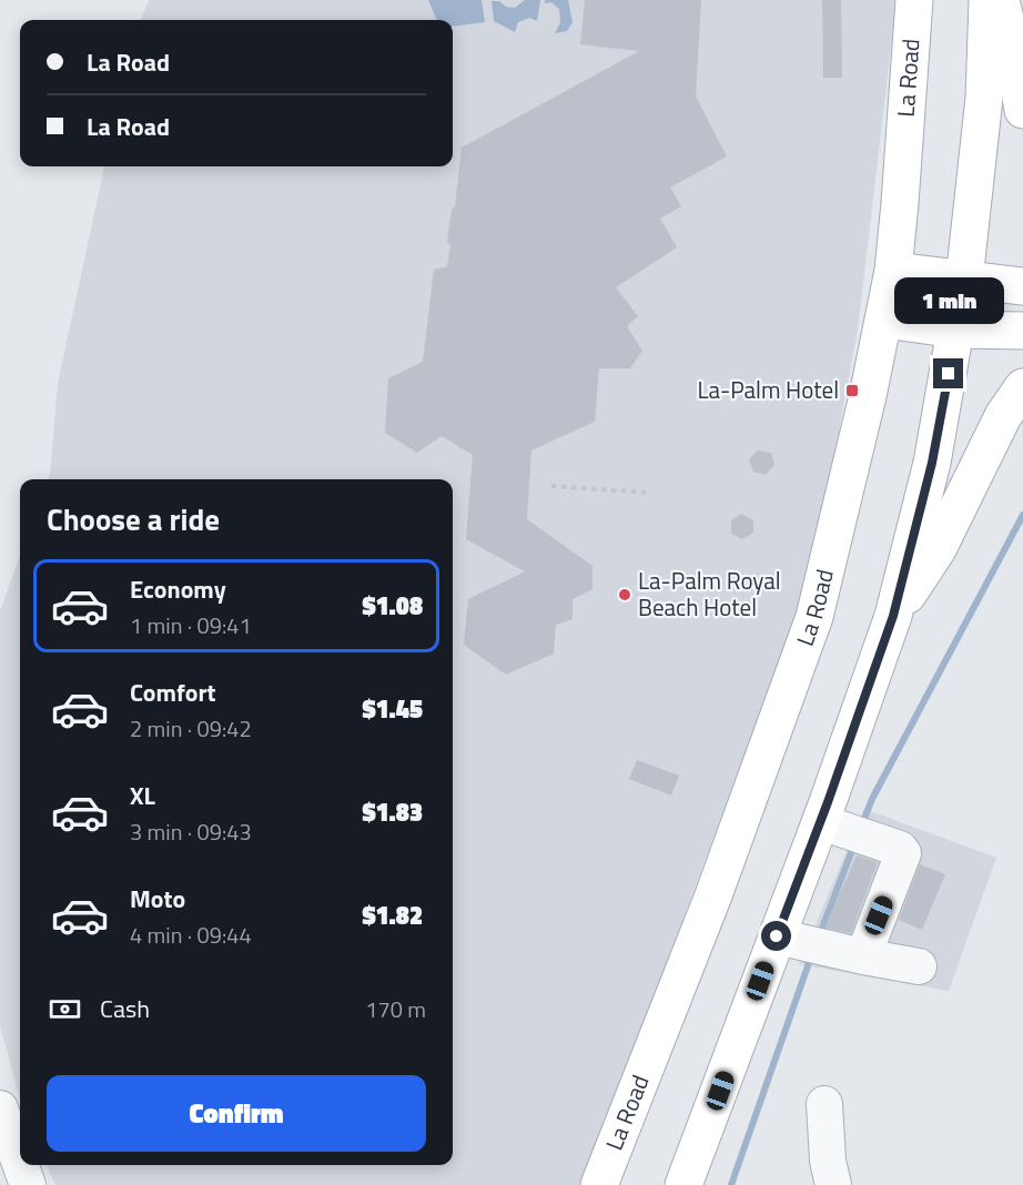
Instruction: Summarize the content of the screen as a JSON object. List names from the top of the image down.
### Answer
{
  "streets": {
    "main road": ["La Road"]
  },
  "places": {
    "transit": ["La-Palm Hotel"],
    "other": ["La-Palm Royal Beach Hotel"]
  },
  "page": {
    "banner": ["La Road", "La Road"],
    "bubble": "1 min",
    "heading": "Choose a ride",
    "list": [
      {
        "name": "Economy",
        "note": "1 min · 09:41",
        "value": "$1.08"
      },
      {
        "name": "Comfort",
        "note": "2 min · 09:42",
        "value": "$1.45"
      },
      {
        "name": "XL",
        "note": "3 min · 09:43",
        "value": "$1.83"
      },
      {
        "name": "Moto",
        "note": "4 min · 09:44",
        "value": "$1.82"
      }
    ],
    "pay": ["Cash", "170 m"],
    "buttons": "Confirm"
  }
}
